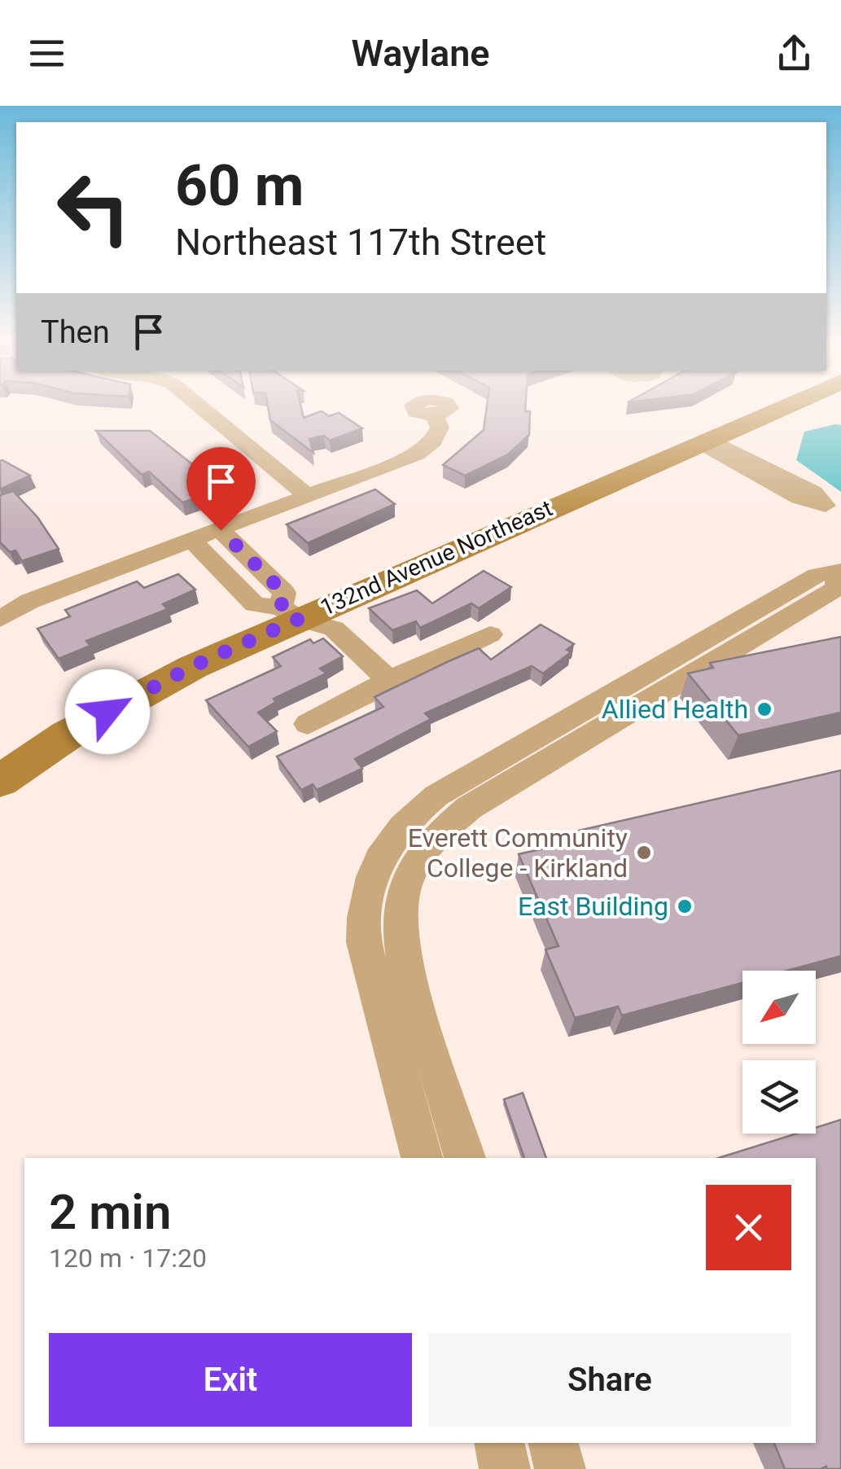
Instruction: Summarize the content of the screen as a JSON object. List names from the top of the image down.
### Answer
{
  "streets": {
    "street": ["132nd Avenue Northeast"]
  },
  "places": ["Allied Health", "Everett Community College - Kirkland", "East Building"],
  "north": "bottom left",
  "page": {
    "header": "Waylane",
    "turn": ["60 m", "Northeast 117th Street"],
    "then": "Then",
    "heading": ["2 min", "120 m · 17:20"],
    "buttons": ["Exit", "Share"]
  }
}
